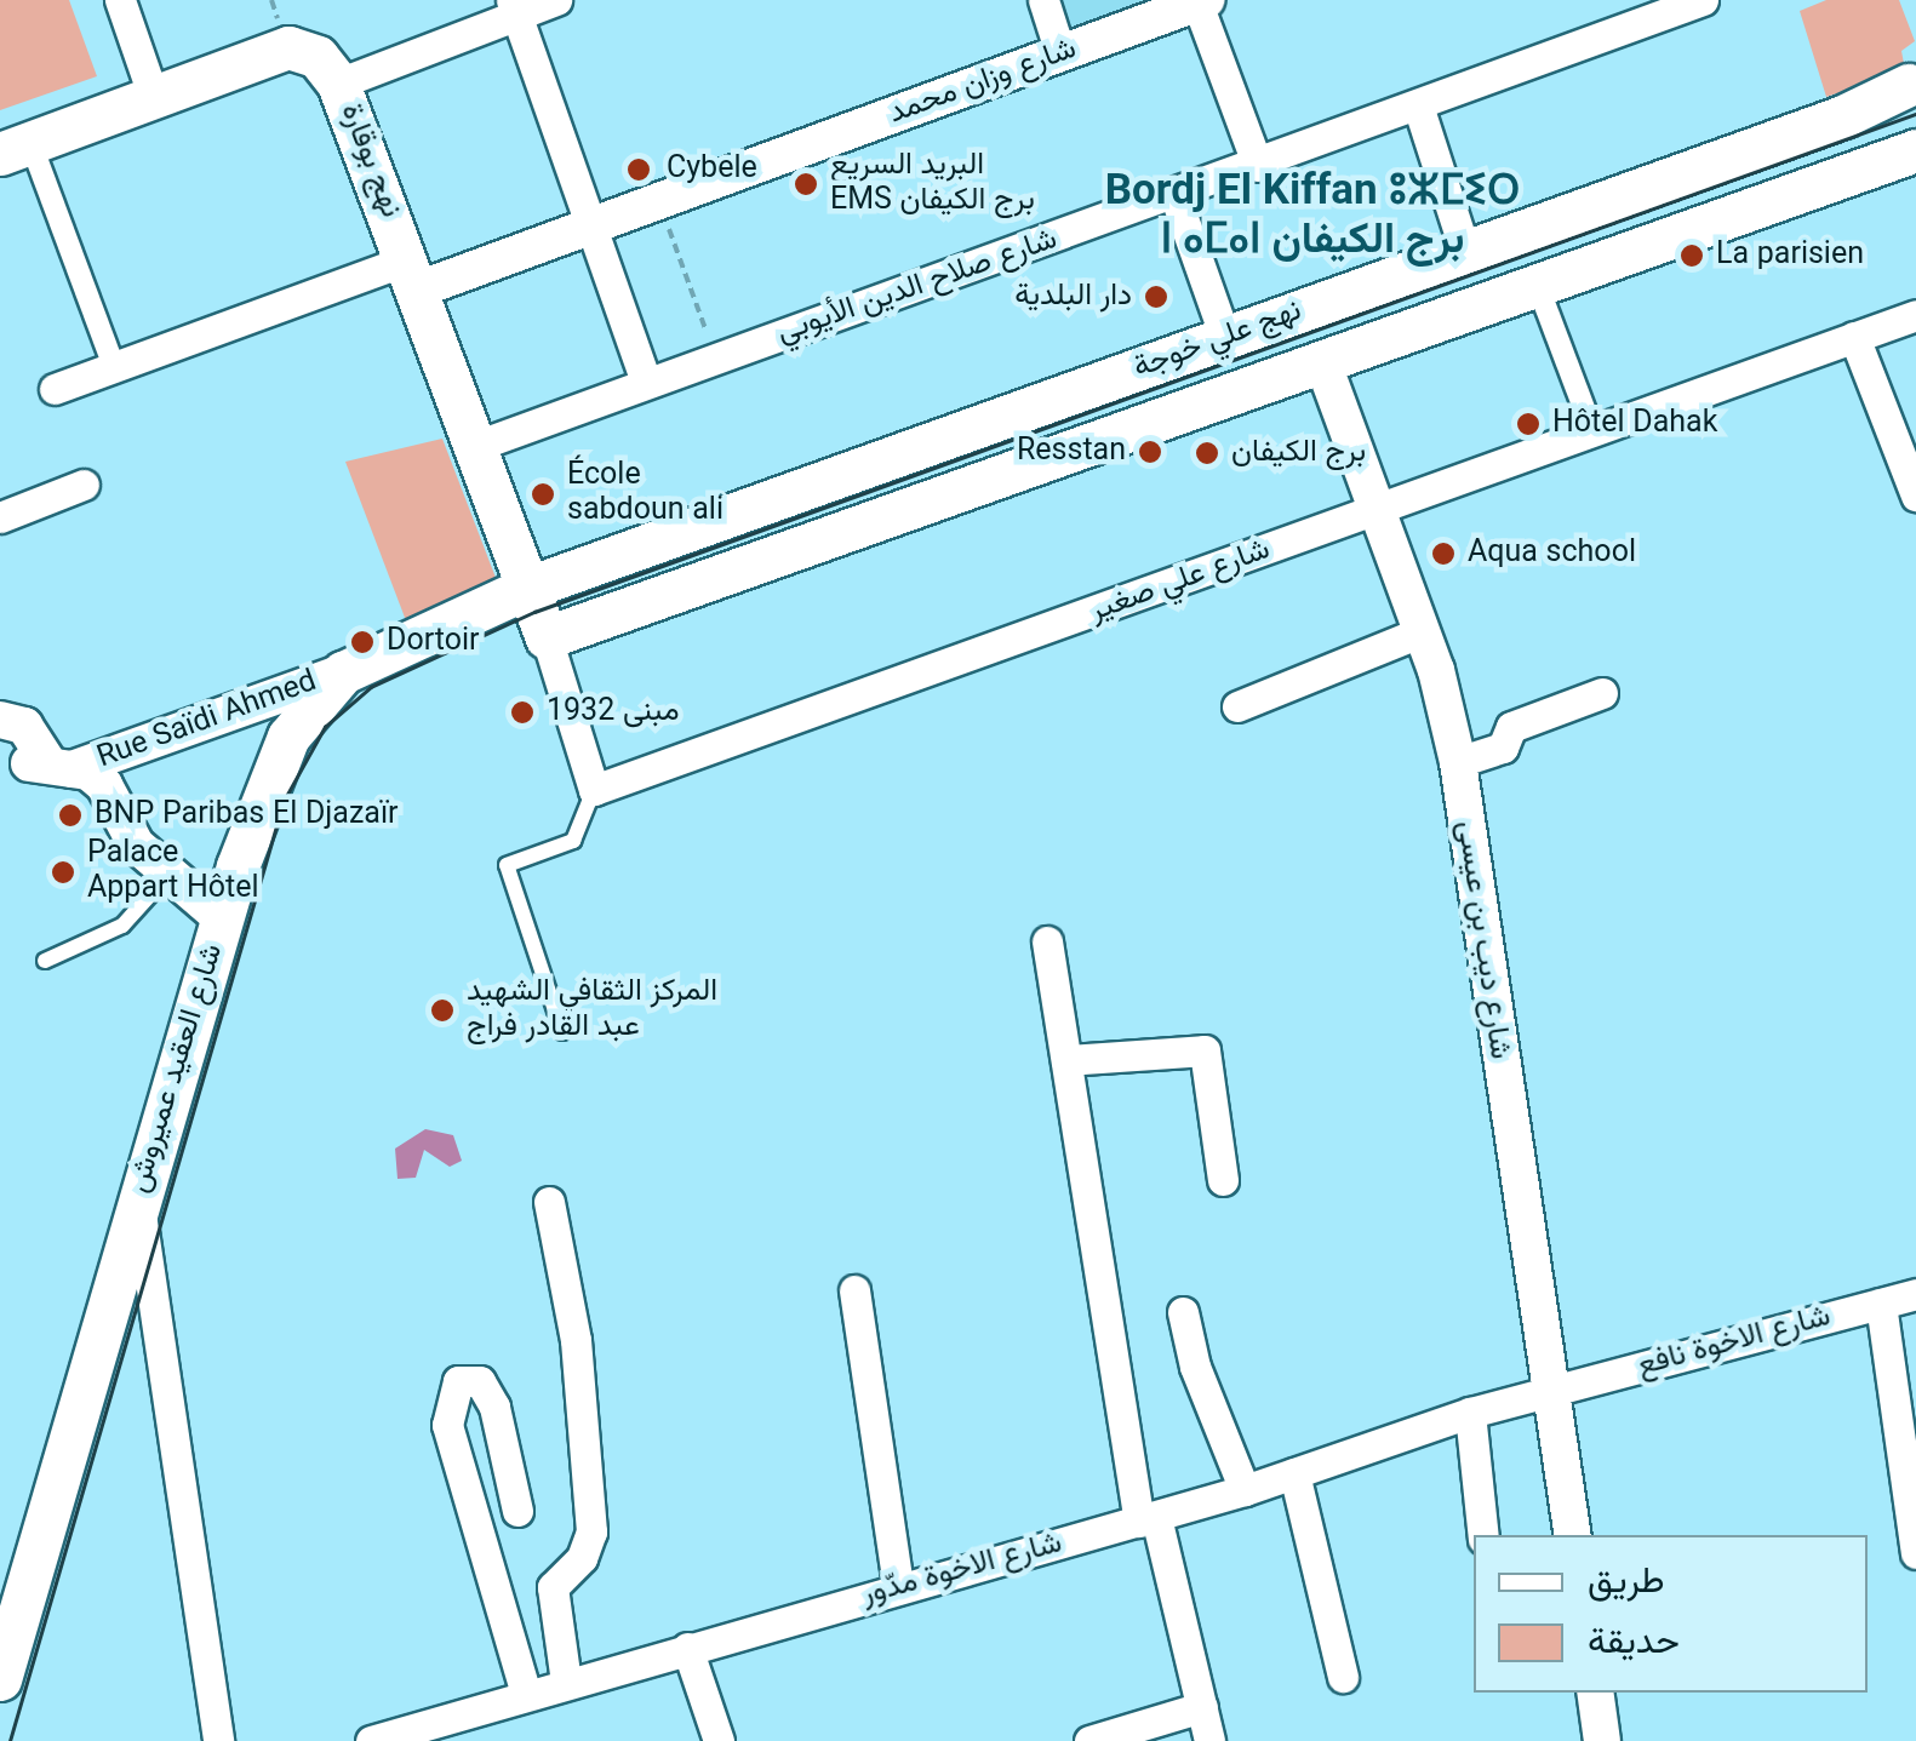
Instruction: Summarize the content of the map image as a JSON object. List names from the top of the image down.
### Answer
{
  "streets": {
    "main road": ["نهج بوقارة", "نهج علي خوجة", "شارع العقيد عميروش"],
    "street": [
      "شارع وزان محمد",
      "شارع صلاح الدين الأيوبي",
      "شارع علي صغير",
      "Rue Saïdi Ahmed",
      "شارع ديب بن عيسى",
      "شارع الاخوة نافع",
      "شارع الاخوة مدّور"
    ]
  },
  "crossings": [
    ["شارع وزان محمد", "نهج بوقارة"],
    ["نهج بوقارة", "شارع صلاح الدين الأيوبي"],
    ["نهج بوقارة", "نهج علي خوجة"],
    ["نهج بوقارة", "شارع العقيد عميروش"],
    ["نهج علي خوجة", "شارع ديب بن عيسى"],
    ["نهج علي خوجة", "شارع العقيد عميروش"],
    ["شارع علي صغير", "شارع ديب بن عيسى"],
    ["Rue Saïdi Ahmed", "شارع العقيد عميروش"],
    ["شارع ديب بن عيسى", "شارع الاخوة نافع"],
    ["شارع ديب بن عيسى", "شارع الاخوة مدّور"],
    ["شارع الاخوة نافع", "شارع الاخوة مدّور"]
  ],
  "districts": ["Bordj El Kiffan ⵓⵣⵎⵉⵔ ⵏ ⴰⵎⴰⵏ برج الكيفان"],
  "places": [
    "Cybele",
    "البريد السريع EMS برج الكيفان",
    "La parisien",
    "دار البلدية",
    "Hôtel Dahak",
    "Resstan",
    "برج الكيفان",
    "École sabdoun ali",
    "Aqua school",
    "Dortoir",
    "مبنى 1932",
    "BNP Paribas El Djazaïr",
    "Palace Appart Hôtel",
    "المركز الثقافي الشهيد عبد القادر فراج"
  ],
  "legend": ["طريق", "حديقة"]
}
